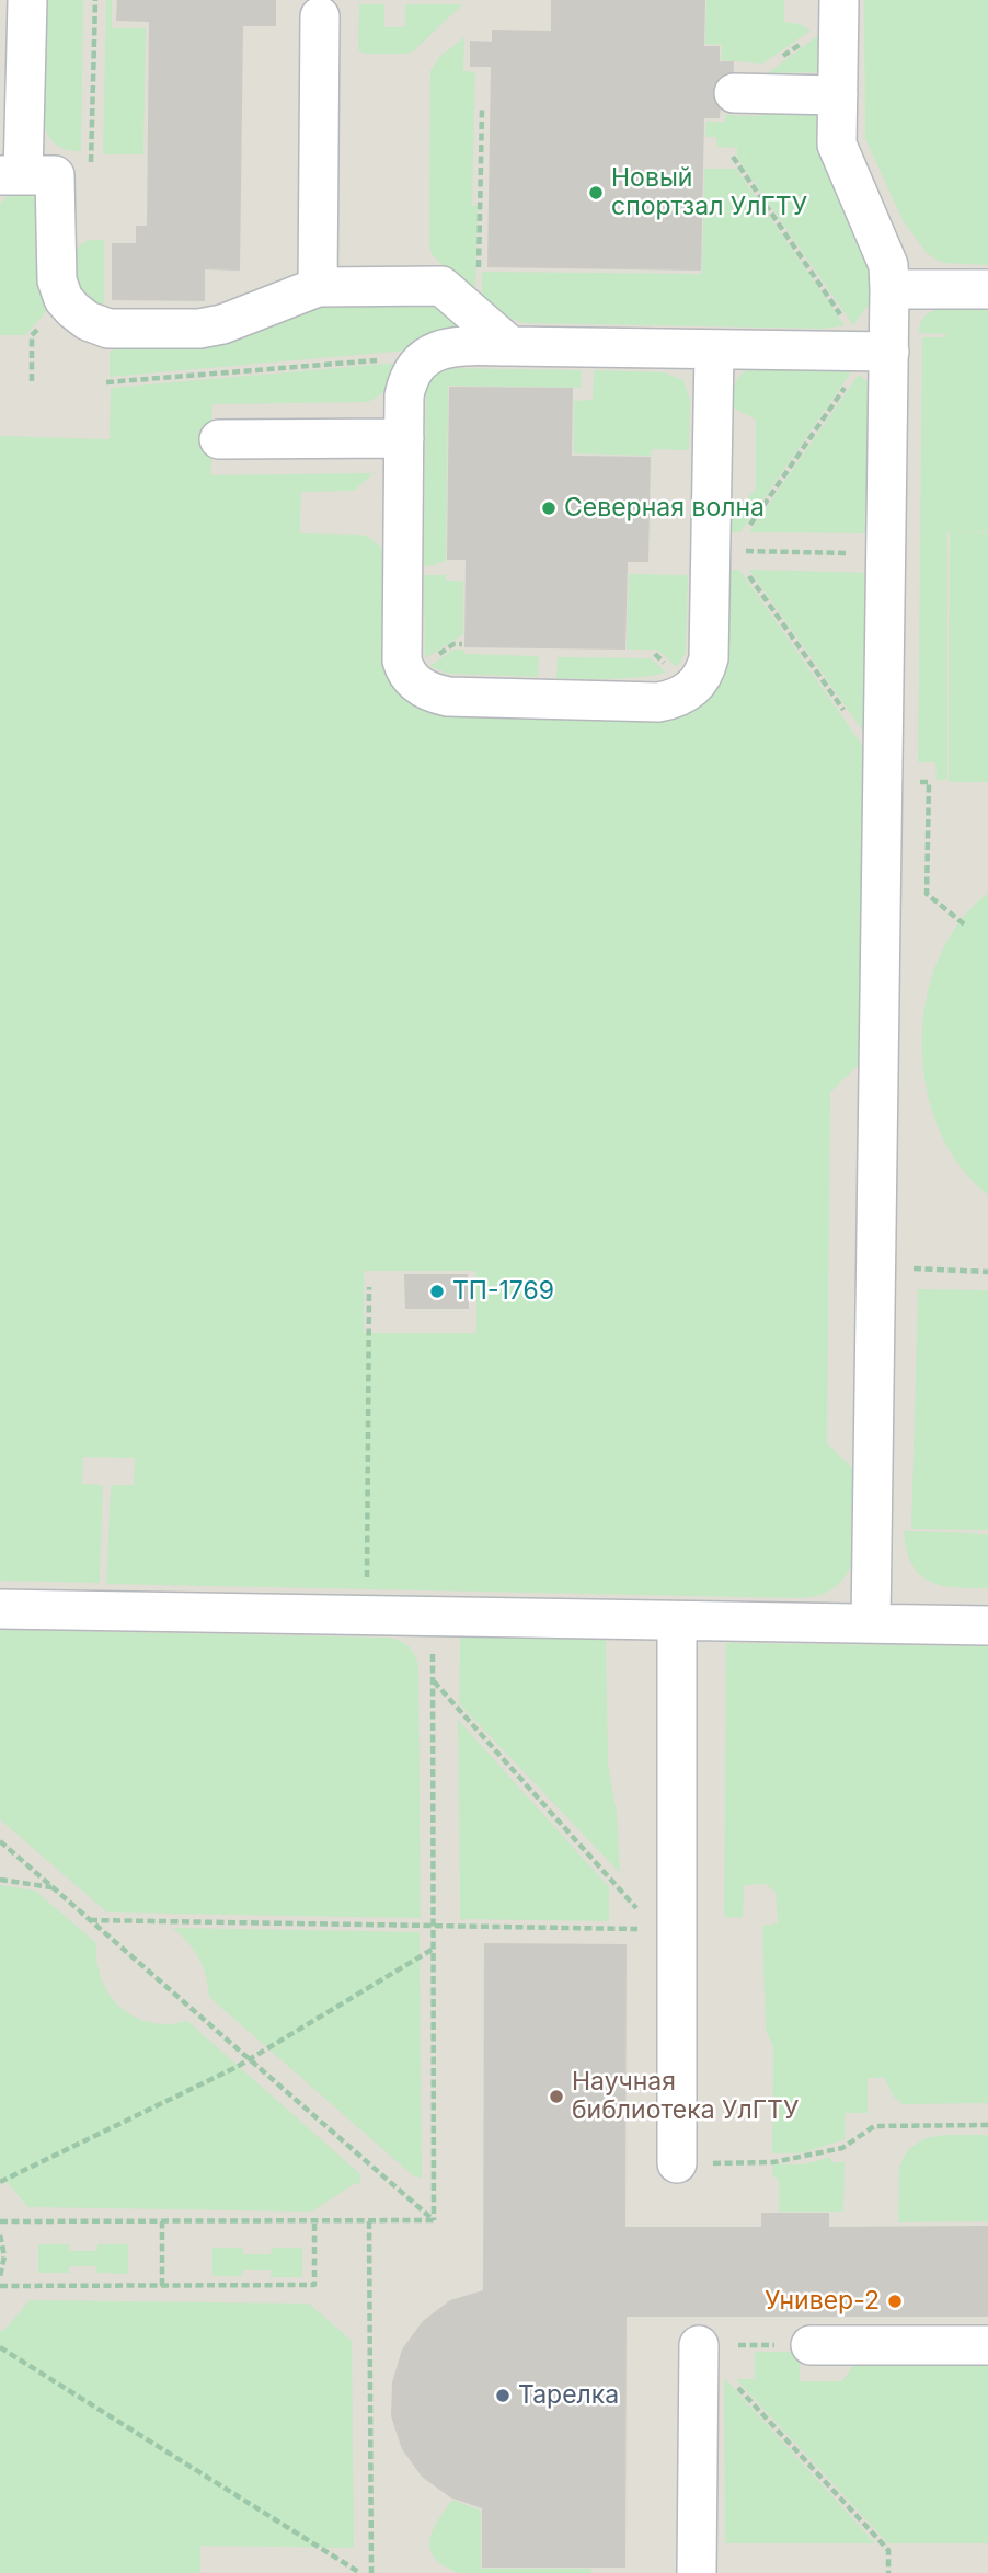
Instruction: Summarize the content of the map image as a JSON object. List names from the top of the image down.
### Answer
{
  "places": [
    "Новый спортзал УлГТУ",
    "Северная волна",
    "ТП-1769",
    "Научная библиотека УлГТУ",
    "Универ-2",
    "Тарелка"
  ]
}
